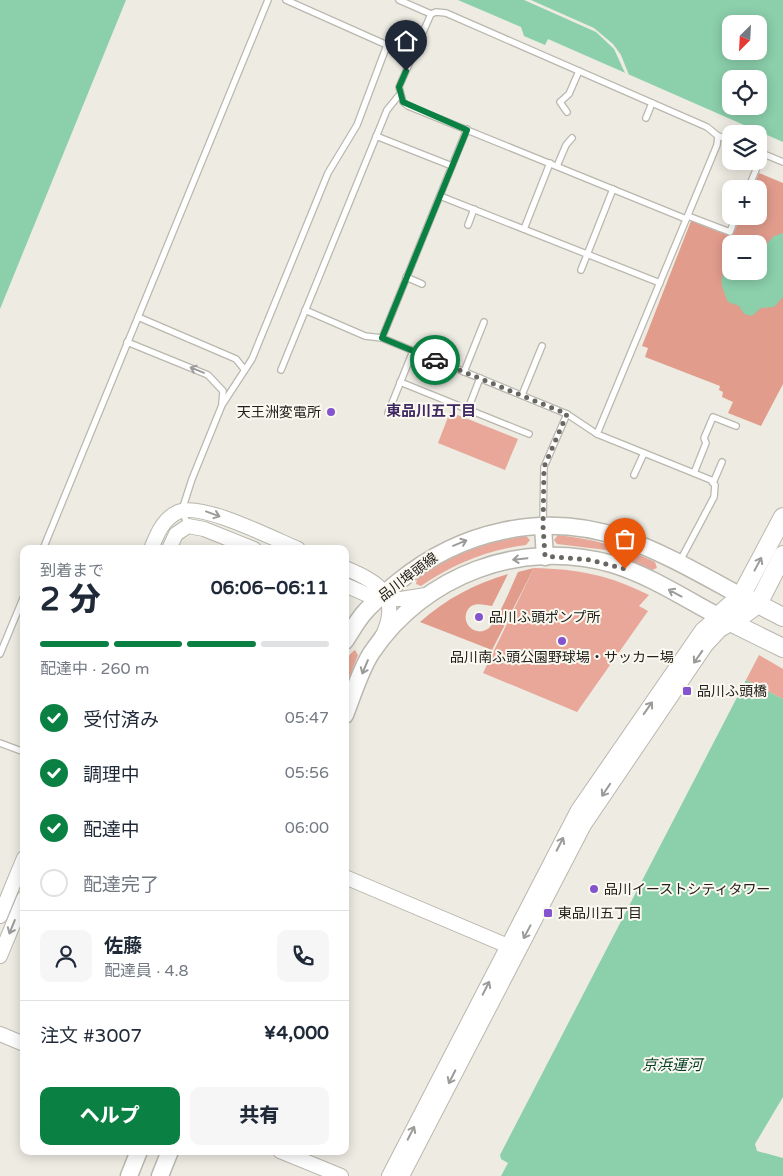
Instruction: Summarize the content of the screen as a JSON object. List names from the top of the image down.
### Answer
{
  "streets": {
    "main road": ["品川埠頭線"]
  },
  "districts": ["東品川五丁目"],
  "water": ["京浜運河"],
  "places": {
    "other": [
      "天王洲変電所",
      "品川ふ頭ポンプ所",
      "品川南ふ頭公園野球場・サッカー場",
      "品川イーストシティタワー"
    ],
    "transit": ["品川ふ頭橋", "東品川五丁目"]
  },
  "north": "bottom left",
  "page": {
    "map_buttons": ["+", "−"],
    "heading": ["2 分", "到着まで", "06:06–06:11"],
    "panel": [
      "佐藤",
      "配達員 · 4.8",
      "注文 #3007",
      "¥4,000"
    ],
    "bar": "配達中 · 260 m",
    "list": [
      ["受付済み", "05:47"],
      ["調理中", "05:56"],
      ["配達中", "06:00"],
      "配達完了"
    ],
    "buttons": ["ヘルプ", "共有"]
  }
}
